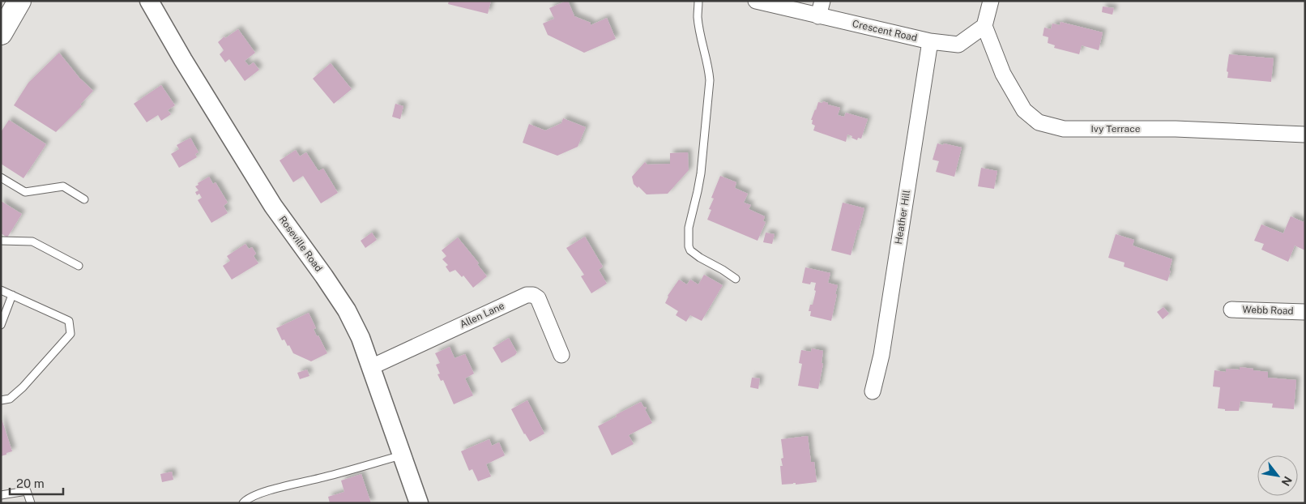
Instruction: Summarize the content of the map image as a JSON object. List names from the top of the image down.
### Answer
{
  "streets": {
    "street": [
      "Crescent Road",
      "Ivy Terrace",
      "Heather Hill",
      "Roseville Road",
      "Webb Road",
      "Allen Lane"
    ]
  },
  "crossings": [
    ["Crescent Road", "Ivy Terrace"],
    ["Crescent Road", "Heather Hill"],
    ["Roseville Road", "Allen Lane"]
  ],
  "scale_bar": "20 m",
  "north": "bottom right"
}
